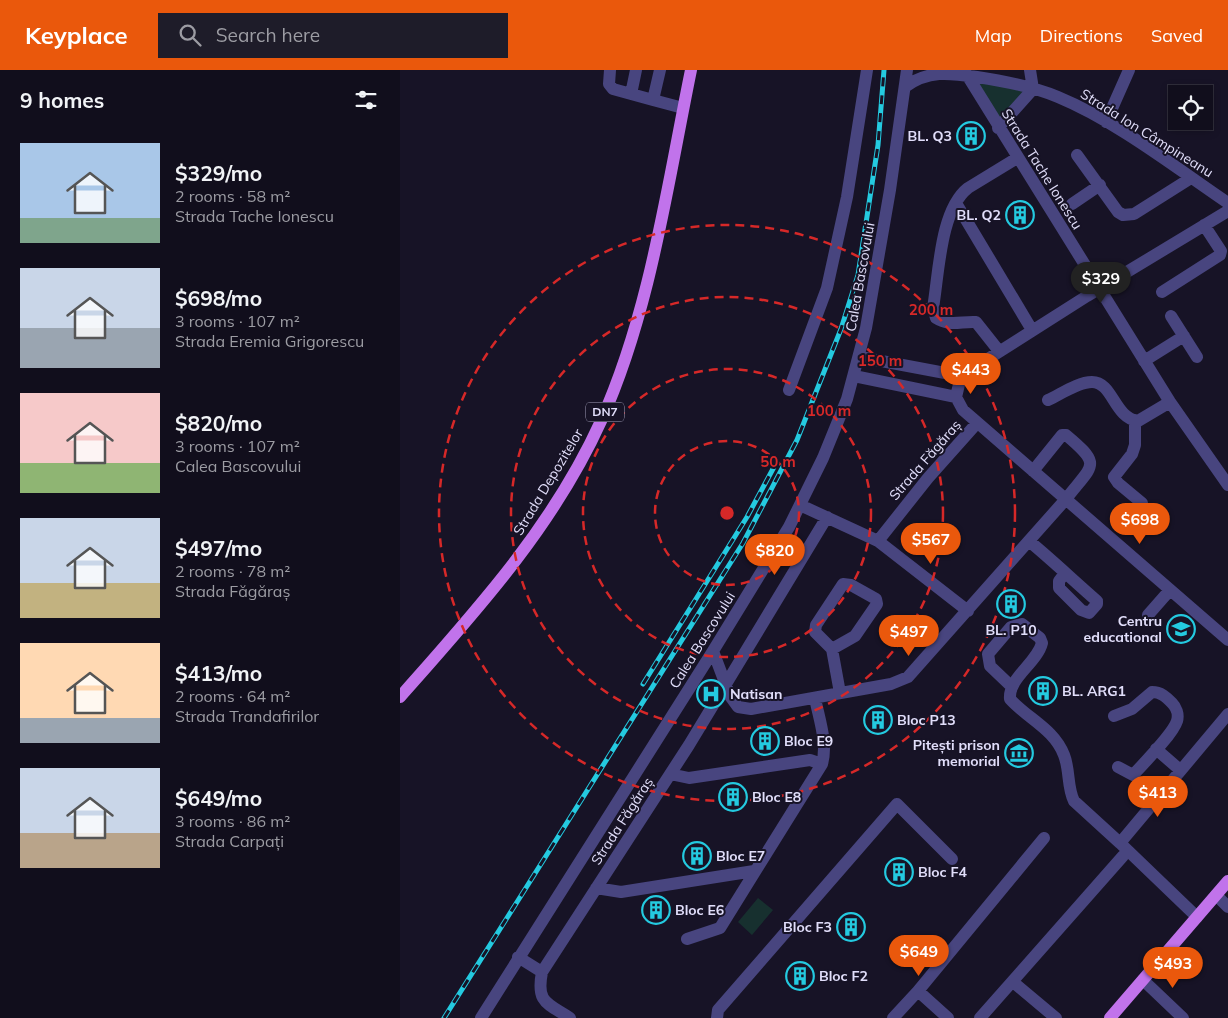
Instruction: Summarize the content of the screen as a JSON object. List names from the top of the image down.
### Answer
{
  "streets": {
    "main road": ["DN7", "Strada Depozitelor"],
    "street": [
      "Strada Ion Câmpineanu",
      "Strada Tache Ionescu",
      "Calea Bascovului",
      "Strada Făgăraș"
    ]
  },
  "crossings": [
    ["Strada Ion Câmpineanu", "Strada Tache Ionescu"],
    ["Strada Ion Câmpineanu", "Calea Bascovului"]
  ],
  "places": {
    "building": [
      "BL. Q3",
      "BL. Q2",
      "BL. P10",
      "BL. ARG1",
      "Bloc P13",
      "Bloc E9",
      "Bloc E8",
      "Bloc E7",
      "Bloc F4",
      "Bloc E6",
      "Bloc F3",
      "Bloc F2"
    ],
    "school or university": ["Centru educational"],
    "hospital": ["Natisan"],
    "museum": ["Pitești prison memorial"]
  },
  "page": {
    "header": "Keyplace",
    "search": "Search here",
    "nav": ["Map", "Directions", "Saved"],
    "heading": "9 homes",
    "list": [
      {
        "name": "$329/mo",
        "note": "2 rooms · 58 m² · Strada Tache Ionescu"
      },
      {
        "name": "$698/mo",
        "note": "3 rooms · 107 m² · Strada Eremia Grigorescu"
      },
      {
        "name": "$820/mo",
        "note": "3 rooms · 107 m² · Calea Bascovului"
      },
      {
        "name": "$497/mo",
        "note": "2 rooms · 78 m² · Strada Făgăraș"
      },
      {
        "name": "$413/mo",
        "note": "2 rooms · 64 m² · Strada Trandafirilor"
      },
      {
        "name": "$649/mo",
        "note": "3 rooms · 86 m² · Strada Carpați"
      }
    ],
    "price": [
      "$329",
      "$443",
      "$698",
      "$567",
      "$820",
      "$497",
      "$413",
      "$649",
      "$493"
    ]
  },
  "rings": [
    "200 m",
    "150 m",
    "100 m",
    "50 m"
  ]
}
